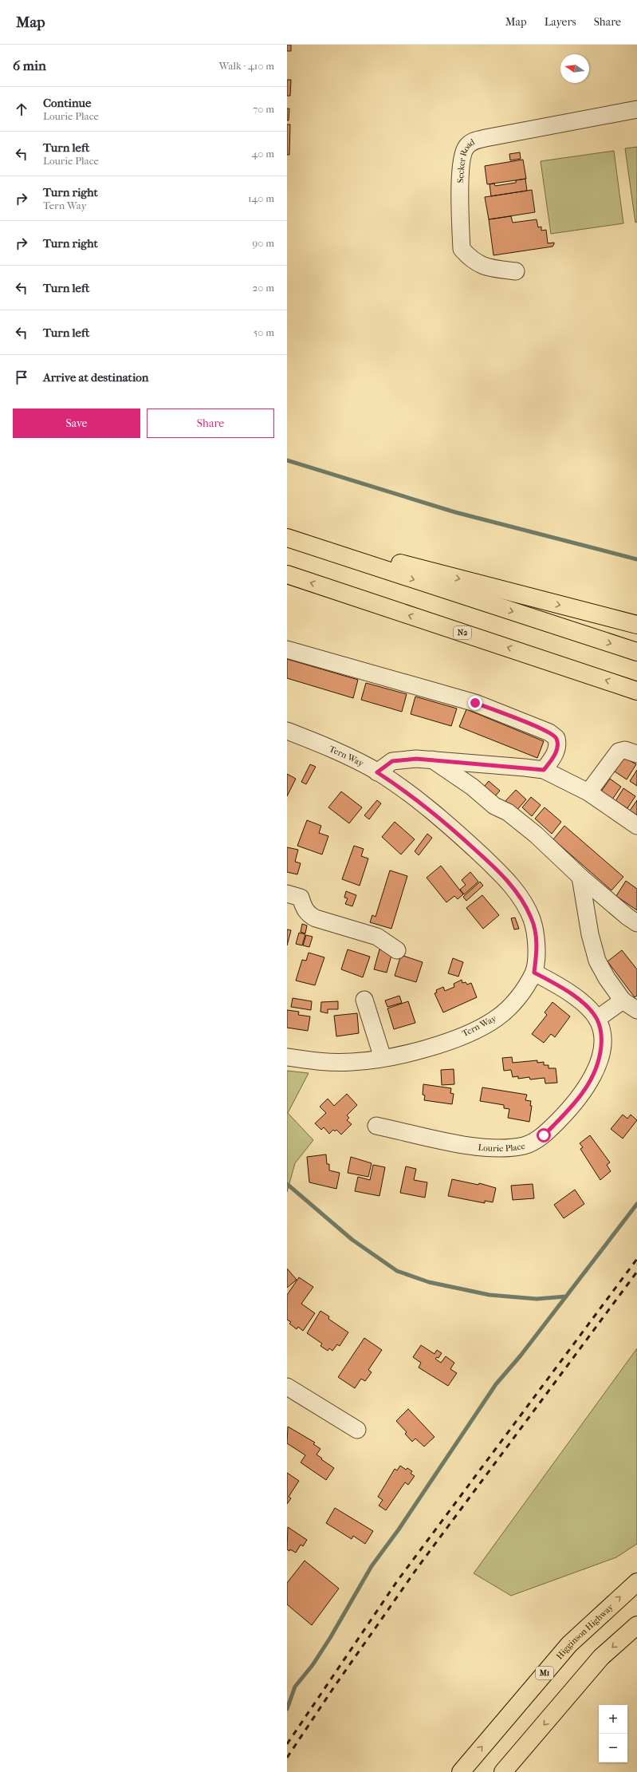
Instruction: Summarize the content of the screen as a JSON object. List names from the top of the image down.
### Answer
{
  "streets": {
    "highway": ["N2", "Higginson Highway", "M1"],
    "street": ["Secker Road", "Tern Way", "Lourie Place"]
  },
  "crossings": [
    ["Tern Way", "Lourie Place"]
  ],
  "north": "left",
  "page": {
    "header": "Map",
    "nav": ["Map", "Layers", "Share"],
    "heading": ["6 min", "Walk · 410 m"],
    "list": [
      ["Continue", "Lourie Place", "70 m"],
      ["Turn left", "Lourie Place", "40 m"],
      ["Turn right", "Tern Way", "140 m"],
      ["Turn right", "90 m"],
      ["Turn left", "20 m"],
      ["Turn left", "50 m"],
      "Arrive at destination"
    ],
    "buttons": ["Save", "Share"],
    "map_buttons": ["+", "−"]
  }
}
